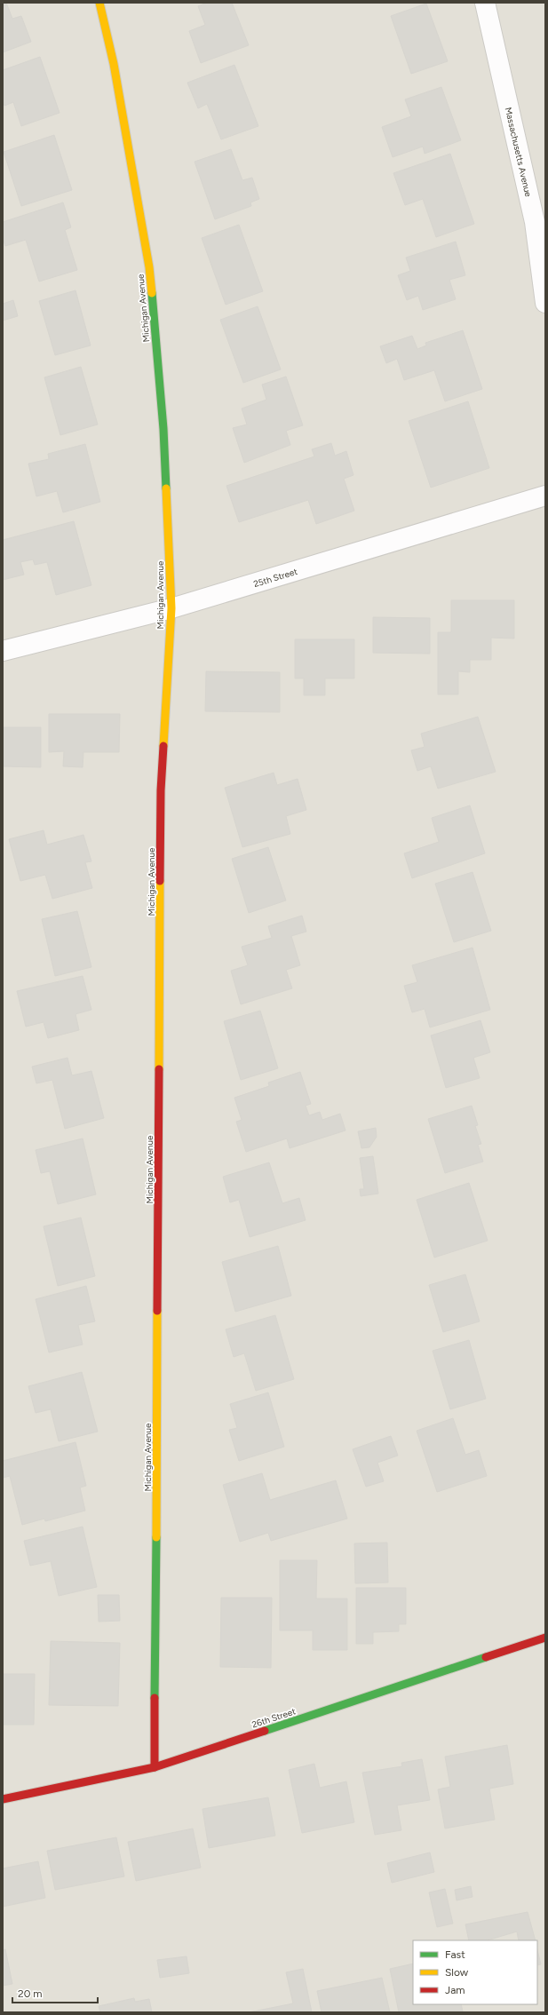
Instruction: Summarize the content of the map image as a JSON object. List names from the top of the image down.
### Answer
{
  "streets": {
    "street": [
      "Massachusetts Avenue",
      "Michigan Avenue",
      "25th Street",
      "26th Street"
    ]
  },
  "crossings": [
    ["Michigan Avenue", "25th Street"],
    ["Michigan Avenue", "26th Street"]
  ],
  "legend": ["Fast", "Slow", "Jam"],
  "scale_bar": "20 m"
}
